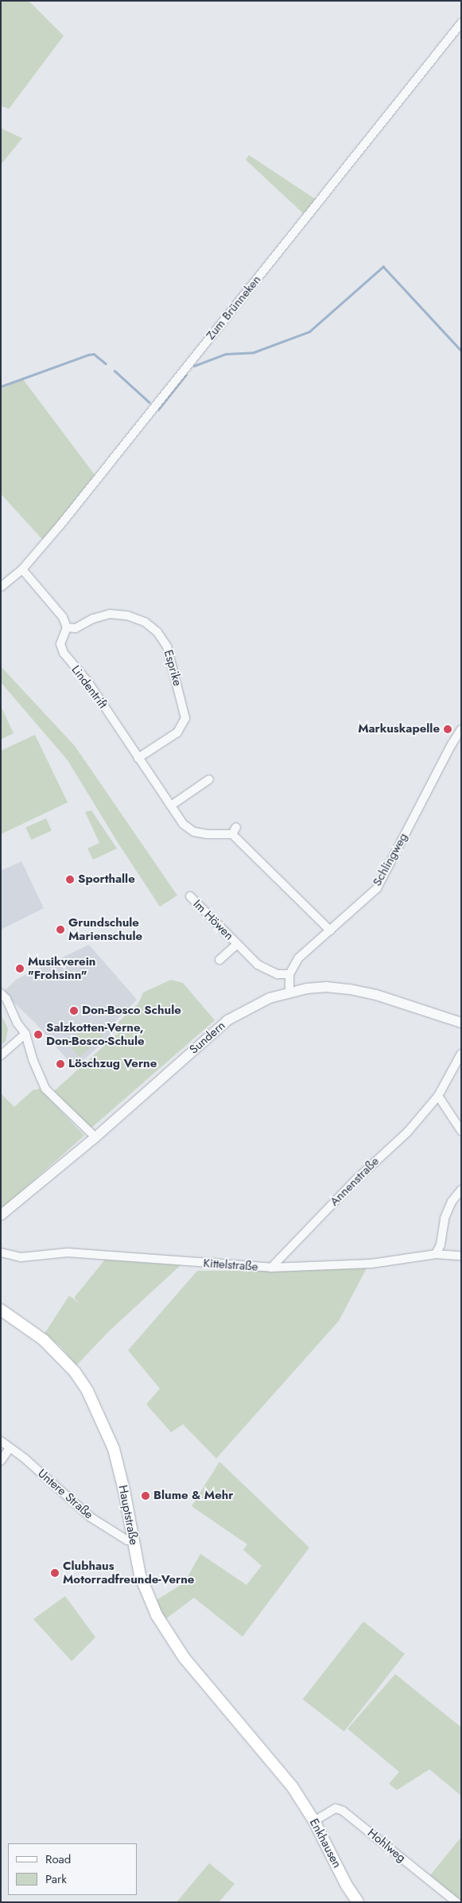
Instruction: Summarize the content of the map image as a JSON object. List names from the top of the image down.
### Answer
{
  "streets": {
    "main road": ["Hauptstraße", "Enkhausen"],
    "street": [
      "Zum Brünneken",
      "Esprike",
      "Lindentrift",
      "Schlingweg",
      "Im Höwen",
      "Sundern",
      "Annenstraße",
      "Kittelstraße",
      "Untere Straße",
      "Hohlweg"
    ]
  },
  "crossings": [
    ["Esprike", "Lindentrift"],
    ["Lindentrift", "Schlingweg"],
    ["Schlingweg", "Im Höwen"],
    ["Annenstraße", "Kittelstraße"],
    ["Untere Straße", "Hauptstraße"],
    ["Hauptstraße", "Enkhausen"],
    ["Enkhausen", "Hohlweg"]
  ],
  "places": [
    "Markuskapelle",
    "Sporthalle",
    "Grundschule Marienschule",
    "Musikverein \"Frohsinn\"",
    "Don-Bosco Schule",
    "Salzkotten-Verne, Don-Bosco-Schule",
    "Löschzug Verne",
    "Blume & Mehr",
    "Clubhaus Motorradfreunde-Verne"
  ],
  "legend": ["Road", "Park"]
}
